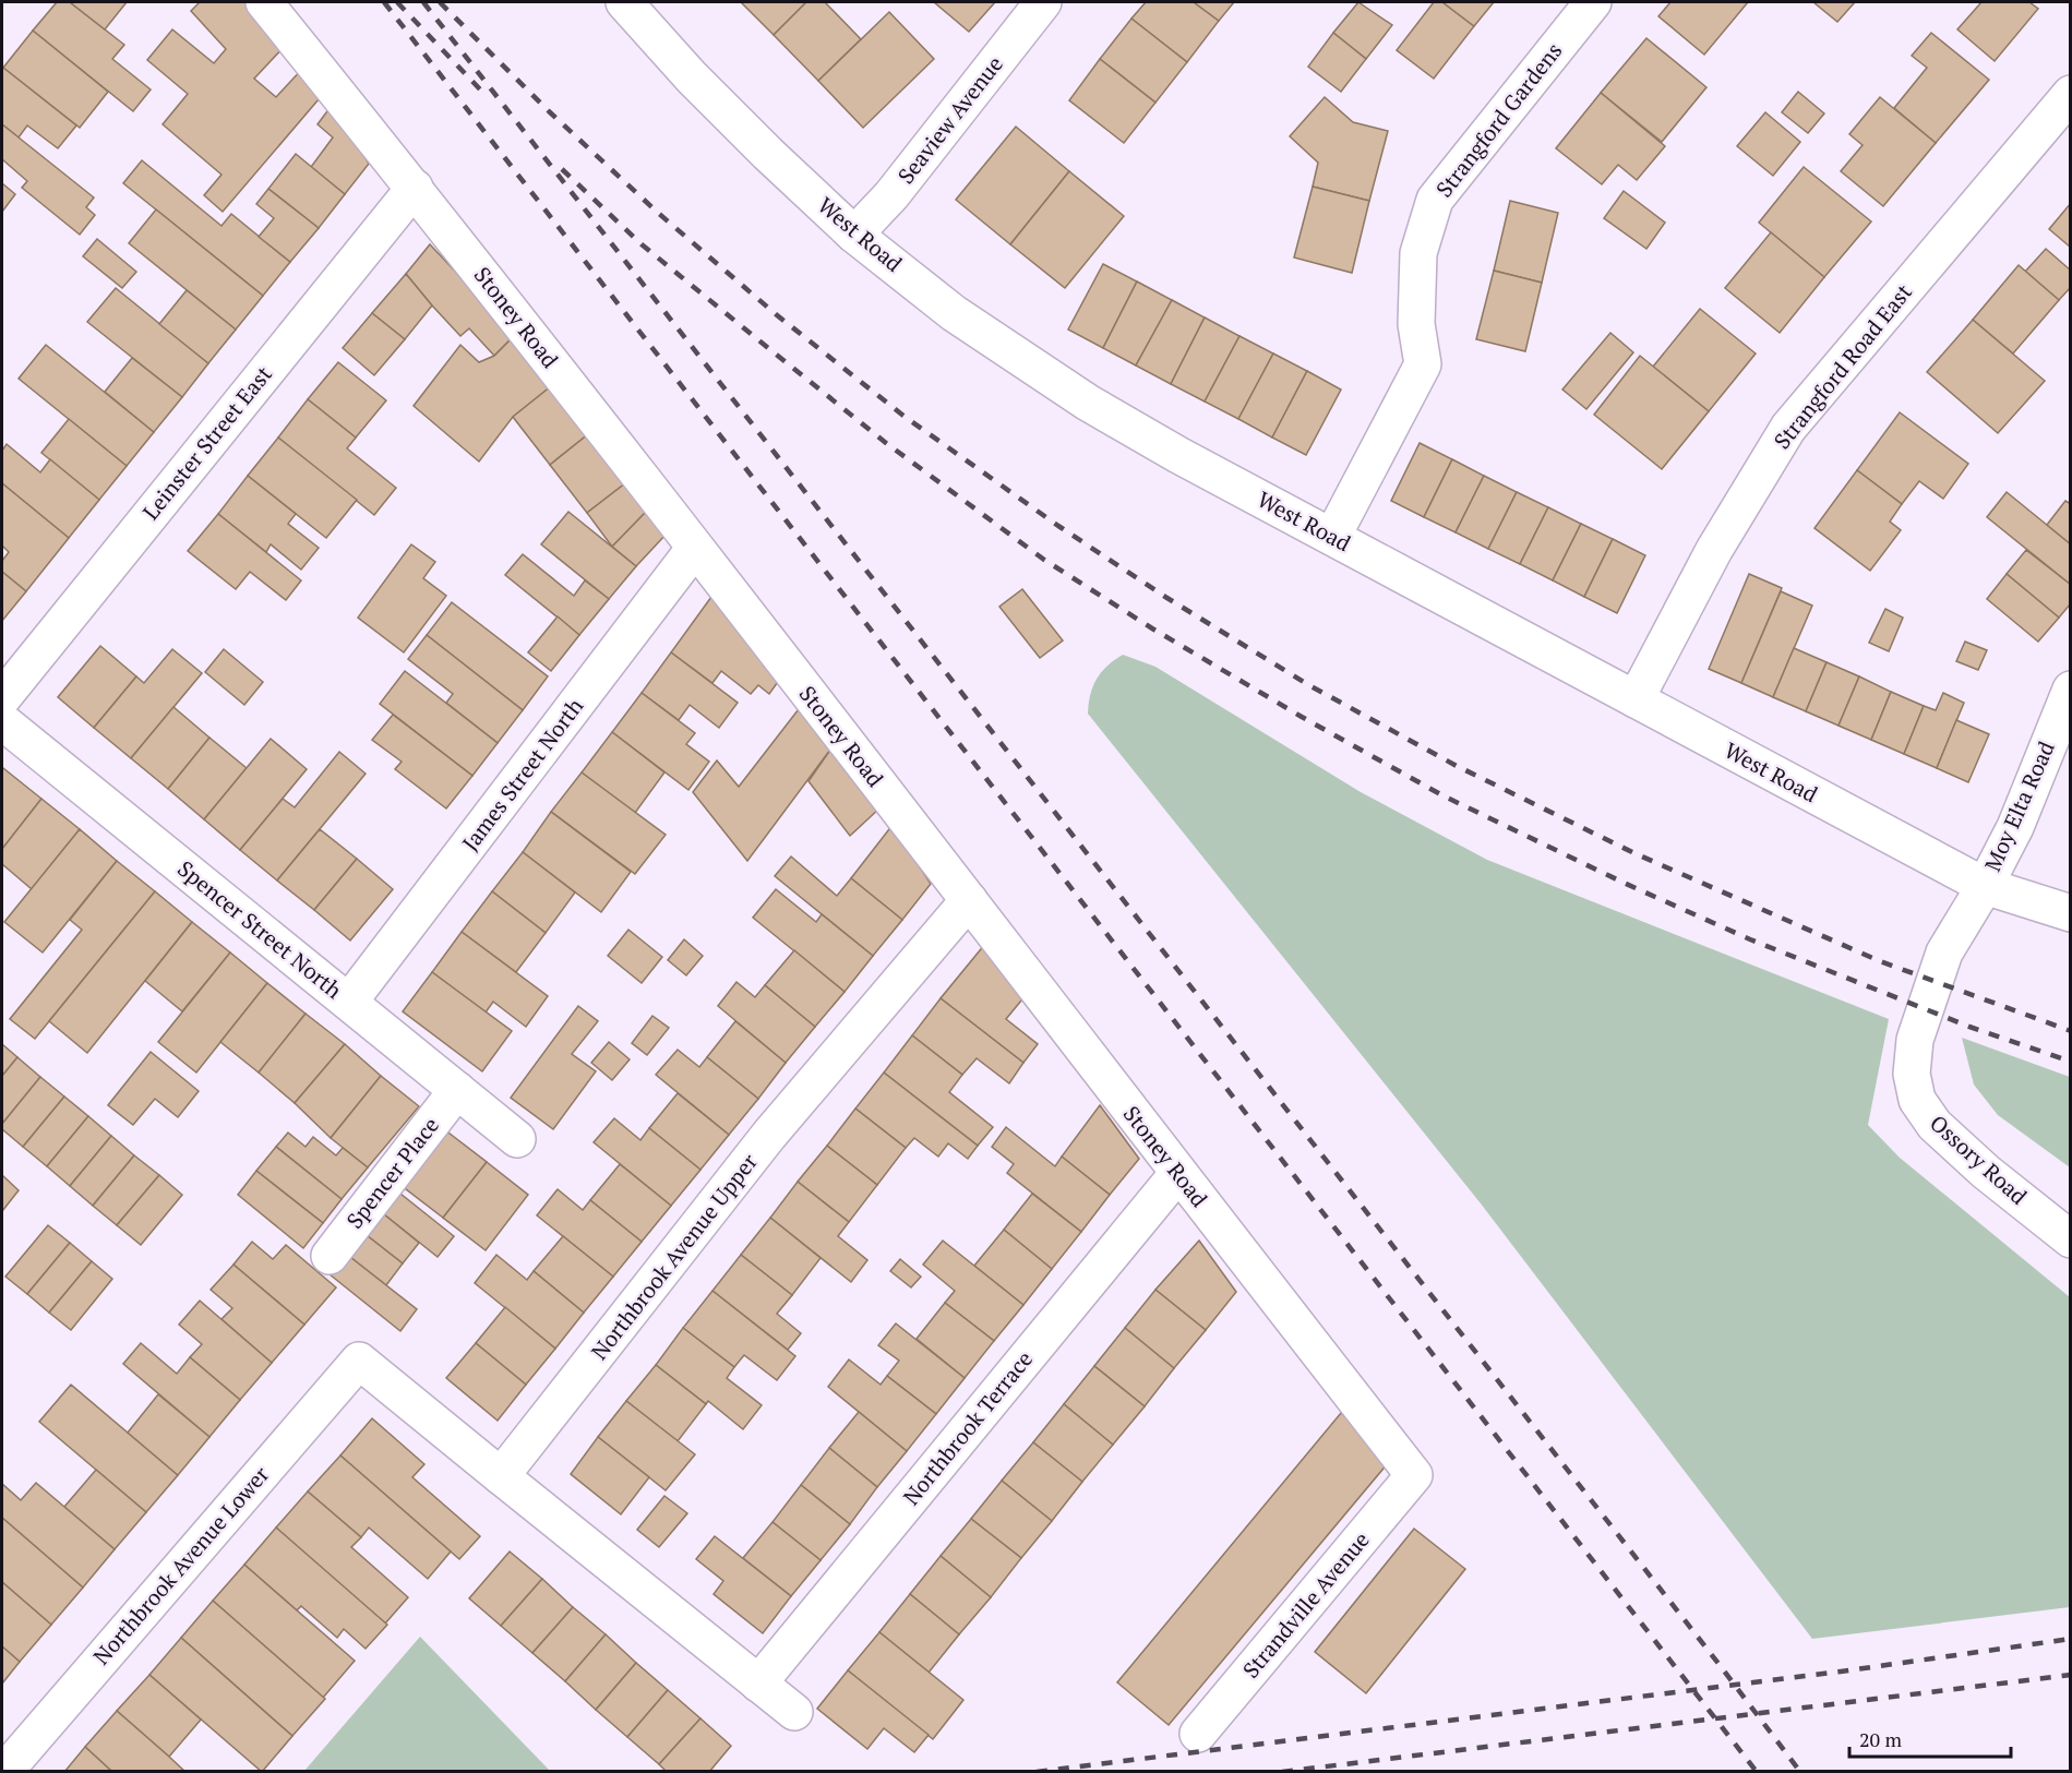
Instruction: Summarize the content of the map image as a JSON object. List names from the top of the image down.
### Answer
{
  "streets": {
    "street": [
      "Seaview Avenue",
      "Strangford Gardens",
      "West Road",
      "Stoney Road",
      "Strangford Road East",
      "Leinster Street East",
      "James Street North",
      "Moy Elta Road",
      "Spencer Street North",
      "Ossory Road",
      "Spencer Place",
      "Northbrook Avenue Upper",
      "Northbrook Terrace",
      "Northbrook Avenue Lower",
      "Strandville Avenue"
    ]
  },
  "crossings": [
    ["Seaview Avenue", "West Road"],
    ["Strangford Gardens", "West Road"],
    ["West Road", "Strangford Road East"],
    ["West Road", "Moy Elta Road"],
    ["West Road", "Ossory Road"],
    ["Stoney Road", "Leinster Street East"],
    ["Stoney Road", "James Street North"],
    ["Stoney Road", "Northbrook Avenue Upper"],
    ["Stoney Road", "Northbrook Terrace"],
    ["Stoney Road", "Strandville Avenue"],
    ["James Street North", "Spencer Street North"],
    ["Moy Elta Road", "Ossory Road"],
    ["Spencer Street North", "Spencer Place"],
    ["Northbrook Avenue Upper", "Northbrook Avenue Lower"]
  ],
  "scale_bar": "20 m"
}
